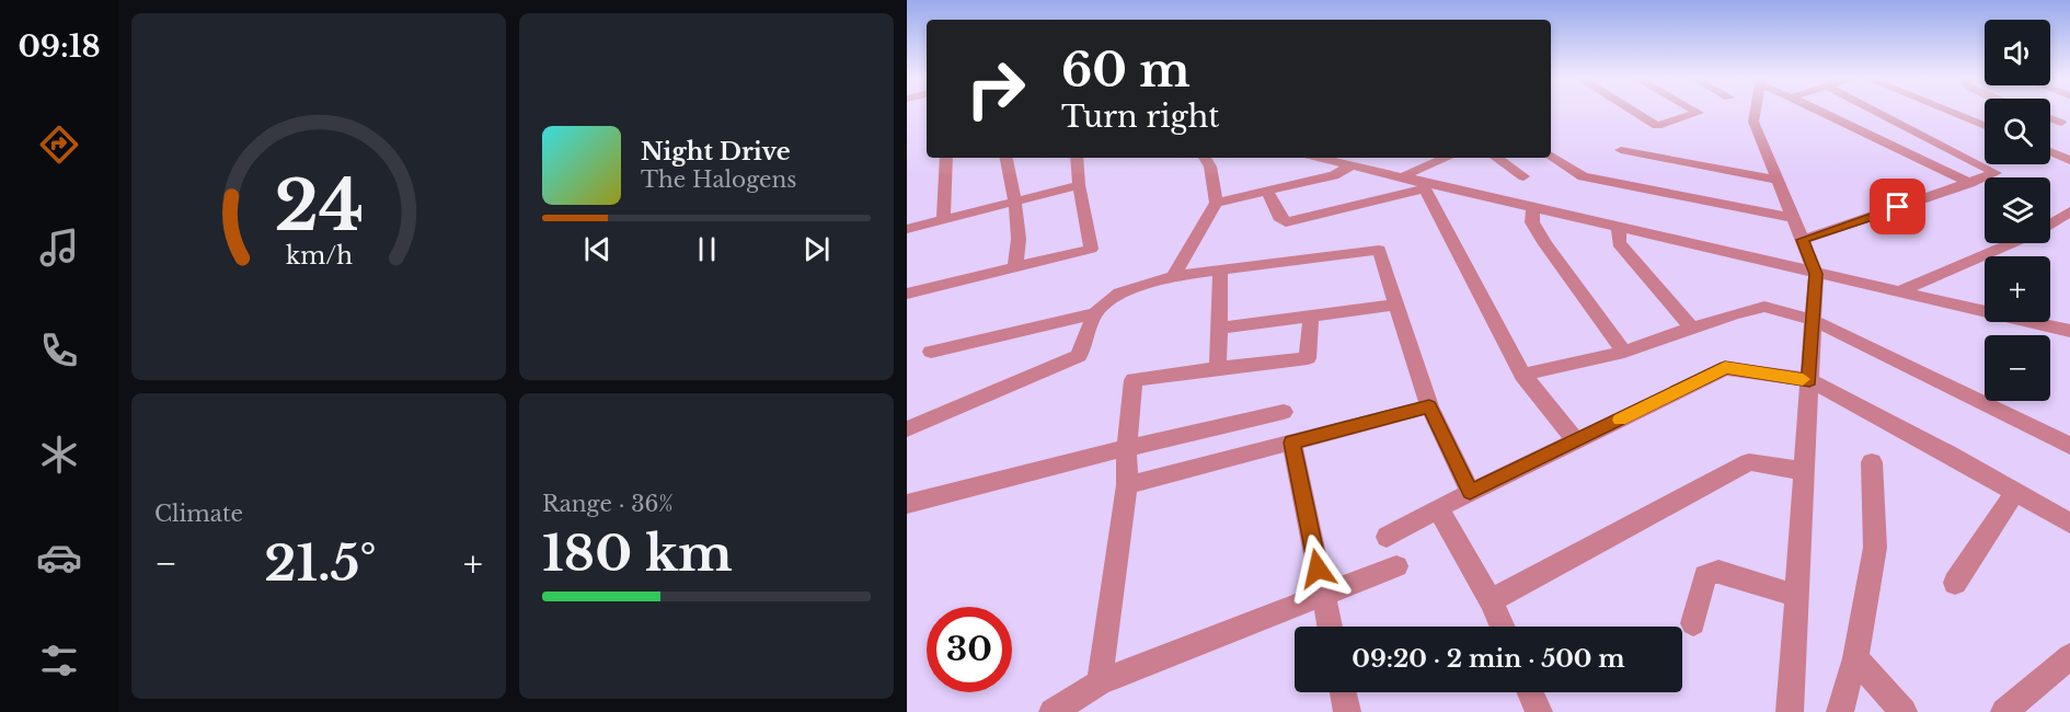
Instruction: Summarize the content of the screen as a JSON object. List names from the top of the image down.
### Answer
{
  "page": {
    "tabs": "09:18",
    "map_buttons": ["+", "−"],
    "turn": ["60 m", "Turn right"],
    "song": ["Night Drive", "The Halogens"],
    "tile": [
      "Climate",
      ["Range · 36%", "180 km"]
    ],
    "heat": ["−", "21.5°", "+"],
    "limit": "30",
    "trip": "09:20 · 2 min · 500 m",
    "gauge": ["24", "km/h"]
  }
}
